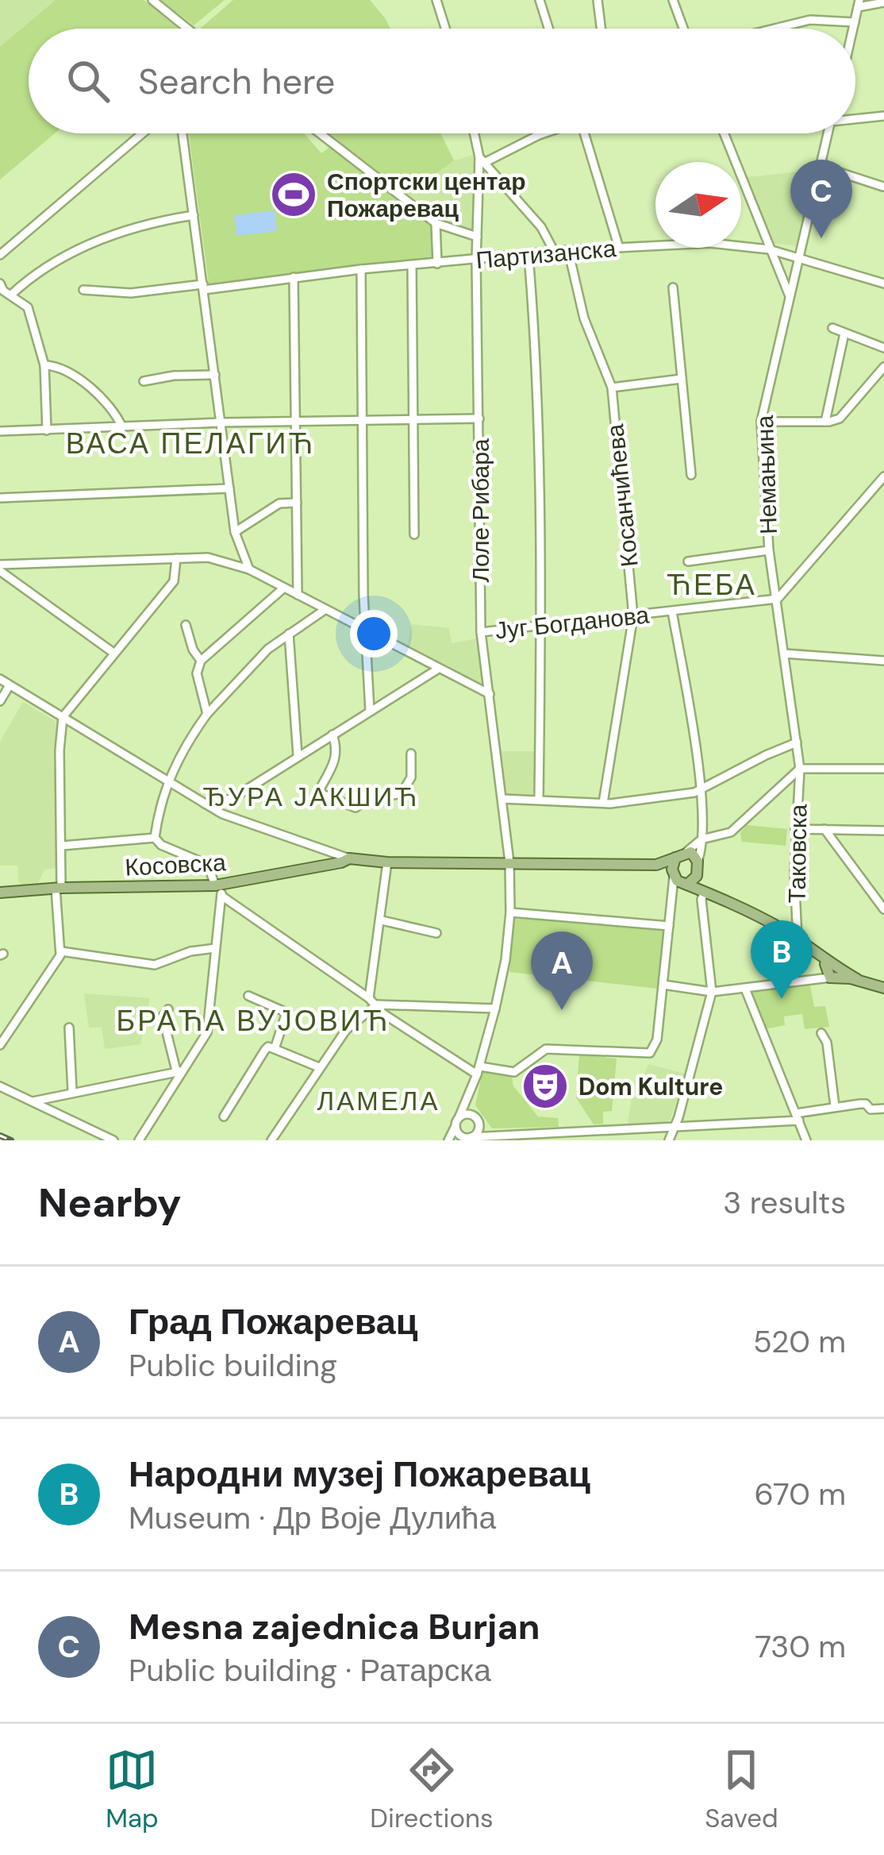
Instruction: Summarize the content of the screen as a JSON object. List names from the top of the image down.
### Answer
{
  "streets": {
    "main road": ["Косовска"],
    "street": [
      "Партизанска",
      "Немањина",
      "Косанчићева",
      "Лоле Рибара",
      "Југ Богданова",
      "Таковска"
    ]
  },
  "crossings": [
    ["Партизанска", "Немањина"],
    ["Партизанска", "Косанчићева"],
    ["Партизанска", "Лоле Рибара"],
    ["Немањина", "Југ Богданова"],
    ["Немањина", "Таковска"],
    ["Косанчићева", "Југ Богданова"],
    ["Лоле Рибара", "Југ Богданова"]
  ],
  "districts": [
    "ВАСА ПЕЛАГИЋ",
    "ЋЕБА",
    "ЂУРА ЈАКШИЋ",
    "БРАЋА ВУЈОВИЋ",
    "ЛАМЕЛА"
  ],
  "places": {
    "sports": ["Спортски центар Пожаревац"],
    "theatre": ["Dom Kulture"]
  },
  "north": "right",
  "page": {
    "search": "Search here",
    "pins": ["C", "B", "A"],
    "heading": ["Nearby", "3 results"],
    "list": [
      {
        "mark": "A",
        "name": "Град Пожаревац",
        "note": "Public building",
        "value": "520 m"
      },
      {
        "mark": "B",
        "name": "Народни музеј Пожаревац",
        "note": "Museum · Др Воје Дулића",
        "value": "670 m"
      },
      {
        "mark": "C",
        "name": "Mesna zajednica Burjan",
        "note": "Public building · Ратарска",
        "value": "730 m"
      }
    ],
    "nav": ["Map", "Directions", "Saved"]
  }
}
